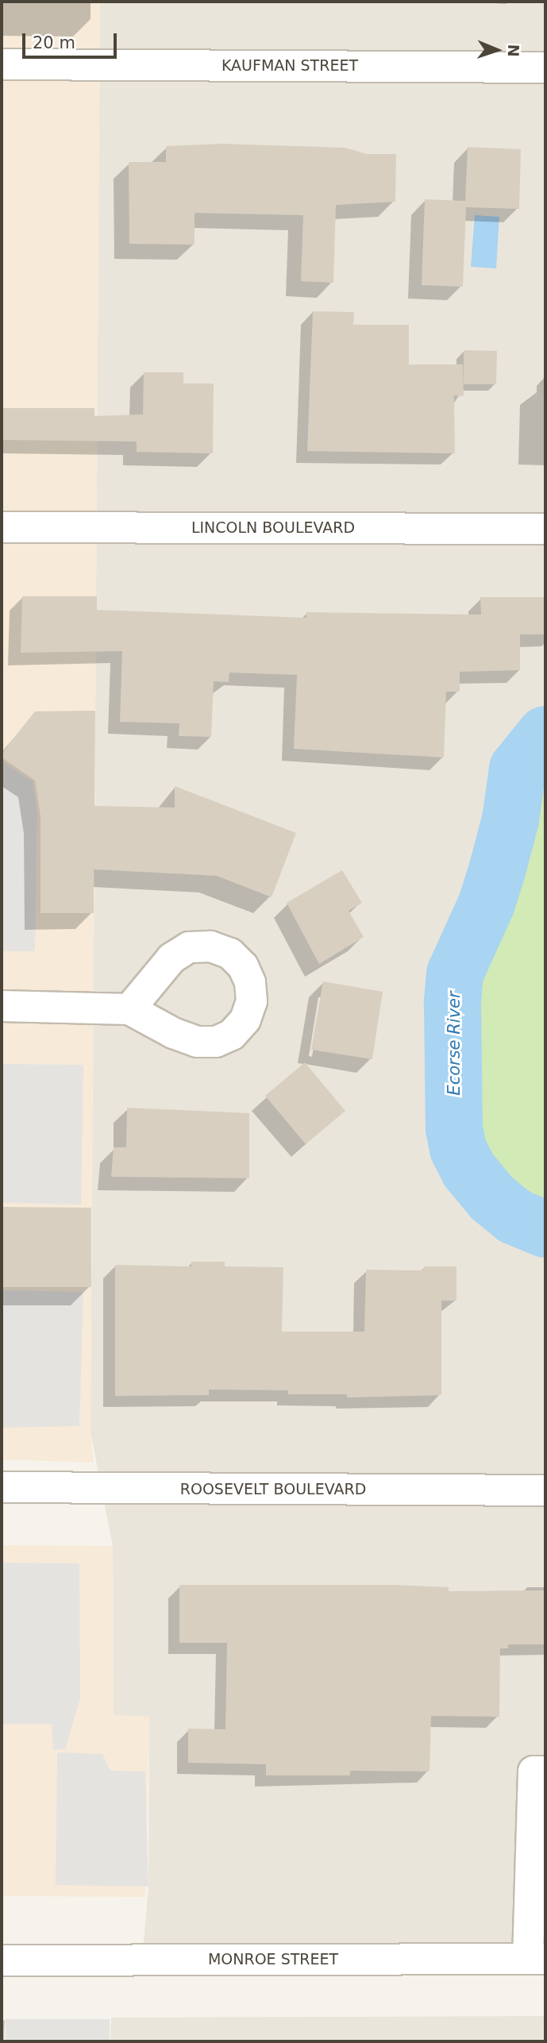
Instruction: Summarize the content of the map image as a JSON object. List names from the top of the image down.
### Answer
{
  "streets": {
    "street": [
      "KAUFMAN STREET",
      "LINCOLN BOULEVARD",
      "ROOSEVELT BOULEVARD",
      "MONROE STREET"
    ]
  },
  "water": ["Ecorse River"],
  "scale_bar": "20 m",
  "north": "right"
}
